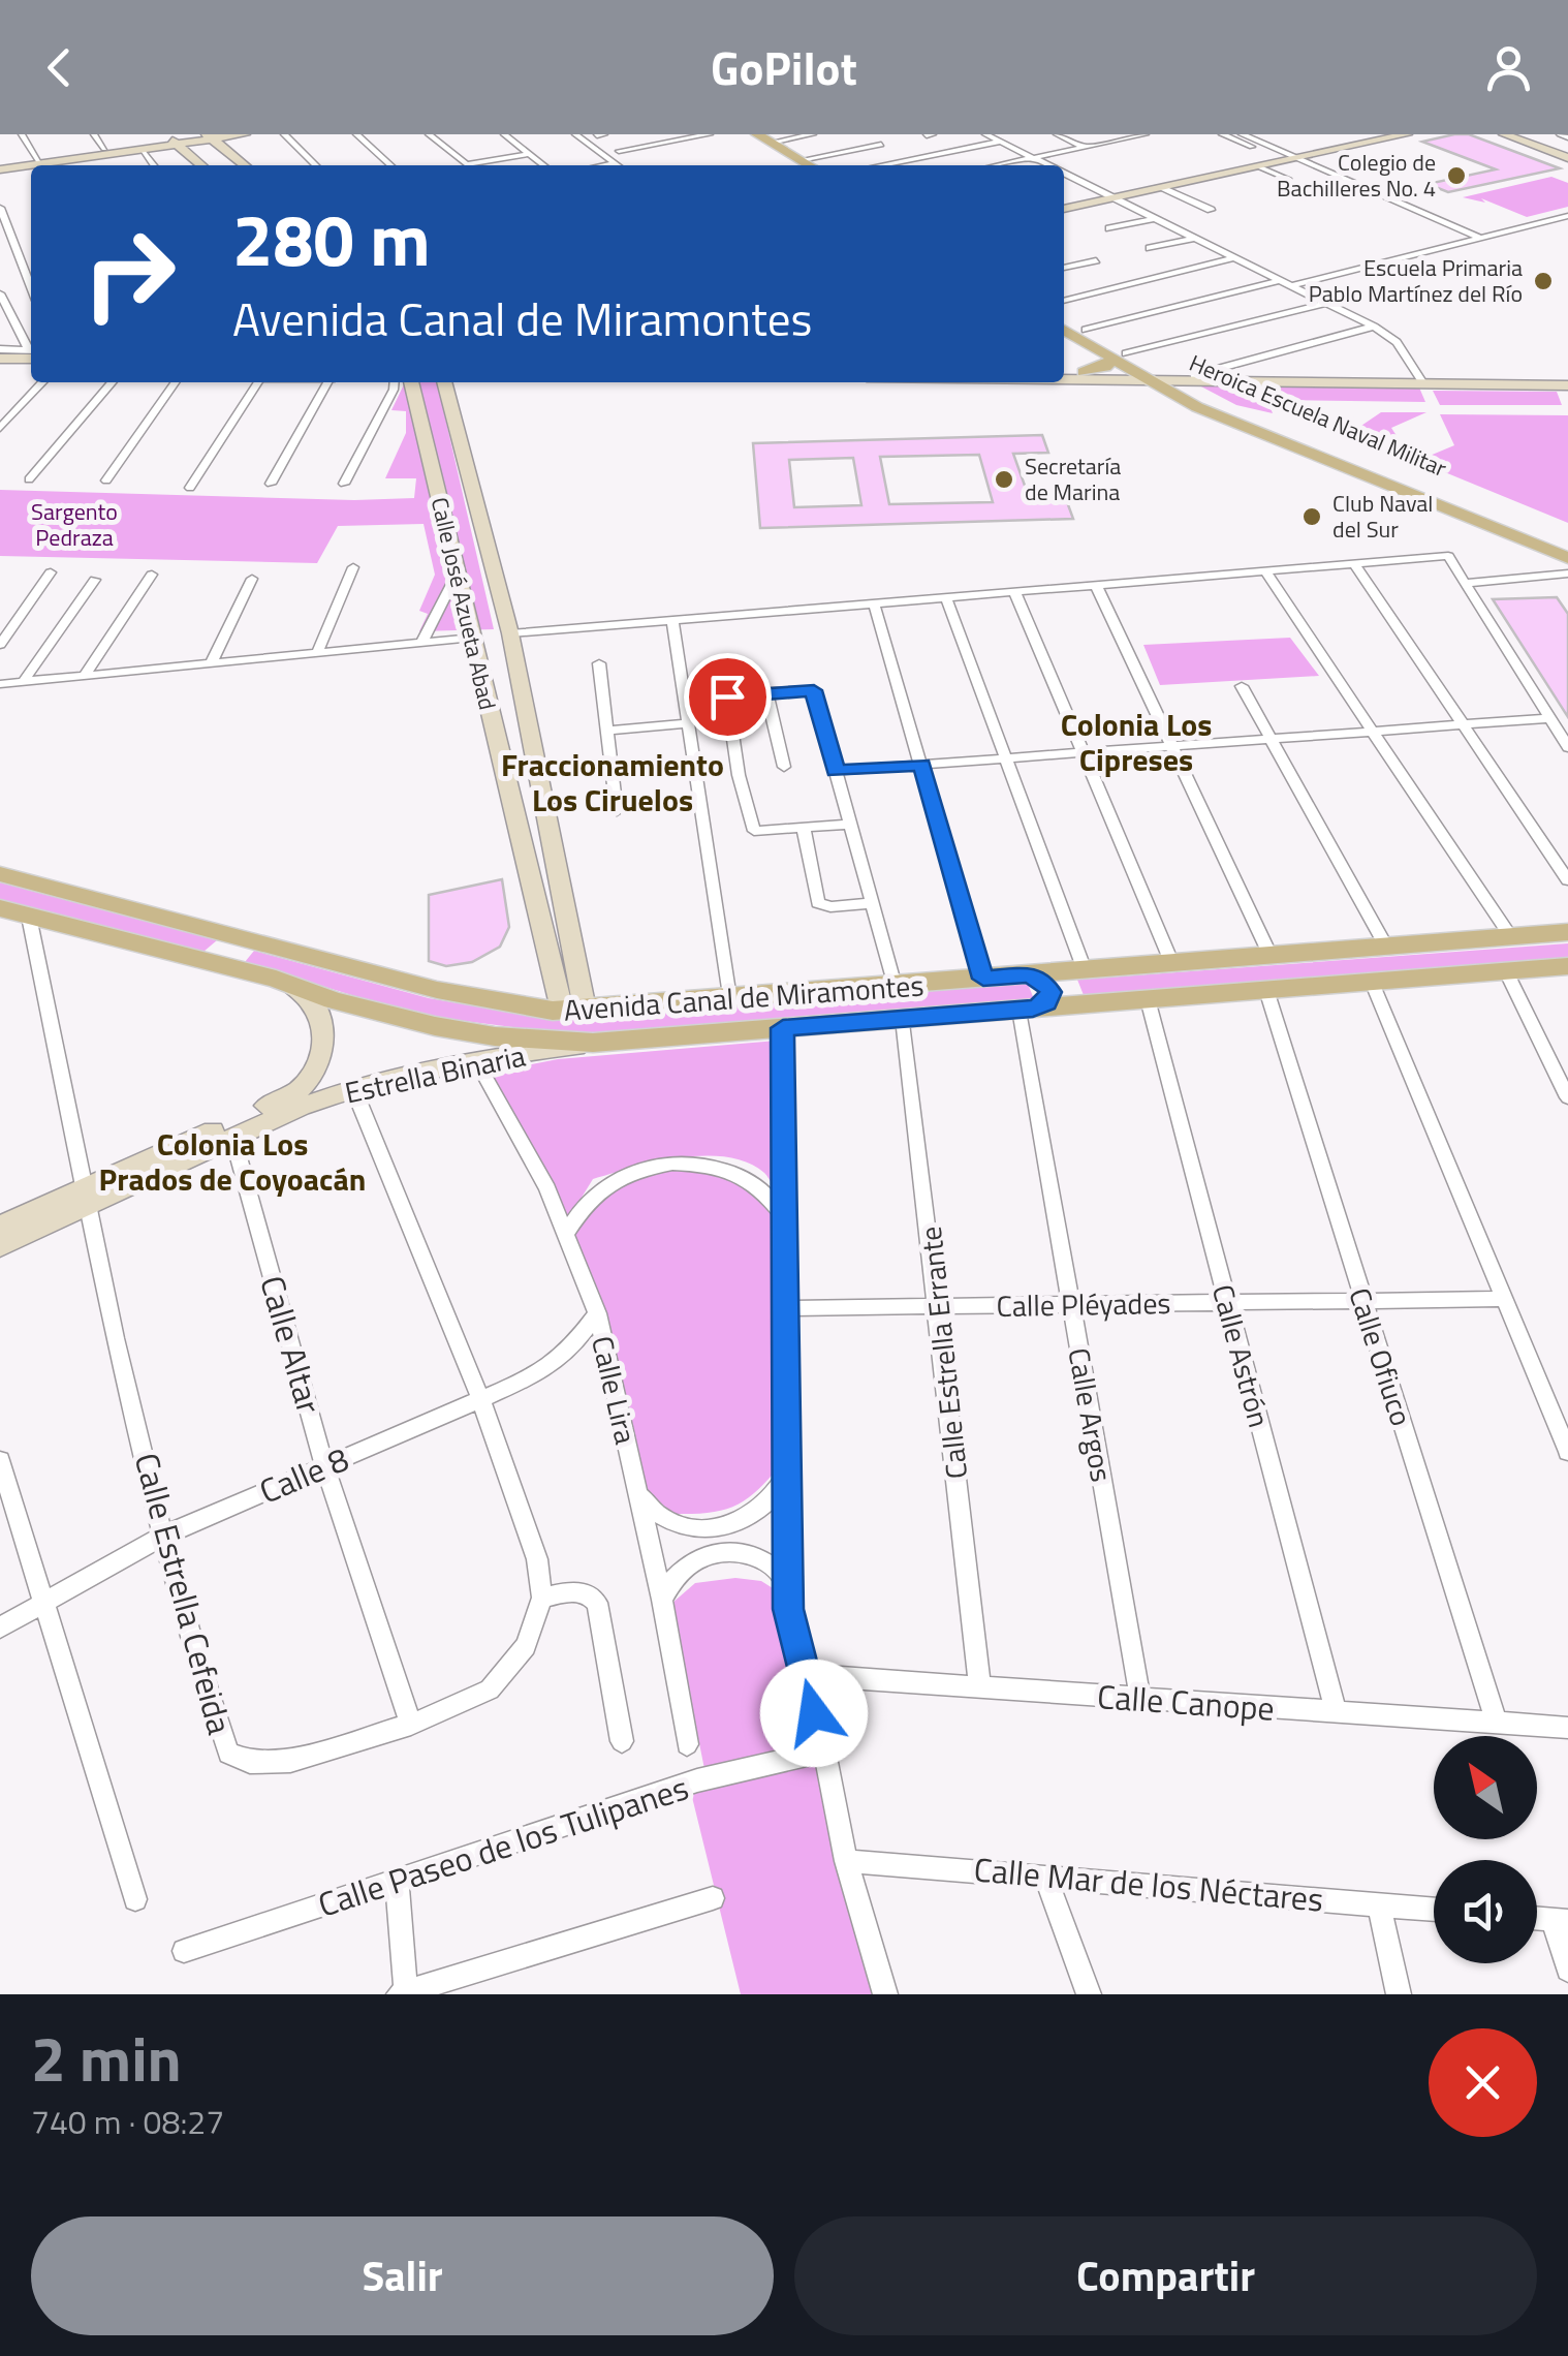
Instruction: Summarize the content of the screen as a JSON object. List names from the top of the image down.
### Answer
{
  "streets": {
    "main road": ["Heroica Escuela Naval Militar", "Avenida Canal de Miramontes"],
    "street": [
      "Calle José Azueta Abad",
      "Estrella Binaria",
      "Calle Pléyades",
      "Calle Altar",
      "Calle Estrella Errante",
      "Calle Astrón",
      "Calle Ofiuco",
      "Calle Lira",
      "Calle Argos",
      "Calle 8",
      "Calle Estrella Cefeida",
      "Calle Canope",
      "Calle Paseo de los Tulipanes",
      "Calle Mar de los Néctares"
    ]
  },
  "crossings": [
    ["Calle José Azueta Abad", "Avenida Canal de Miramontes"],
    ["Avenida Canal de Miramontes", "Estrella Binaria"],
    ["Avenida Canal de Miramontes", "Calle Estrella Errante"],
    ["Avenida Canal de Miramontes", "Calle Astrón"],
    ["Avenida Canal de Miramontes", "Calle Ofiuco"],
    ["Avenida Canal de Miramontes", "Calle Argos"],
    ["Avenida Canal de Miramontes", "Calle Estrella Cefeida"],
    ["Estrella Binaria", "Calle Altar"],
    ["Estrella Binaria", "Calle Lira"],
    ["Estrella Binaria", "Calle Estrella Cefeida"],
    ["Calle Pléyades", "Calle Estrella Errante"],
    ["Calle Pléyades", "Calle Astrón"],
    ["Calle Pléyades", "Calle Ofiuco"],
    ["Calle Pléyades", "Calle Argos"],
    ["Calle Altar", "Calle 8"],
    ["Calle Altar", "Calle Estrella Cefeida"],
    ["Calle Estrella Errante", "Calle Canope"],
    ["Calle Astrón", "Calle Canope"],
    ["Calle Ofiuco", "Calle Canope"],
    ["Calle Lira", "Calle 8"],
    ["Calle Argos", "Calle Canope"],
    ["Calle 8", "Calle Estrella Cefeida"]
  ],
  "districts": ["Colonia Los Cipreses", "Fraccionamiento Los Ciruelos", "Colonia Los Prados de Coyoacán"],
  "parks": ["Sargento Pedraza"],
  "places": [
    "Colegio de Bachilleres No. 4",
    "Escuela Primaria Pablo Martínez del Río",
    "Secretaría de Marina",
    "Club Naval del Sur"
  ],
  "north": "top left",
  "page": {
    "header": "GoPilot",
    "turn": ["280 m", "Avenida Canal de Miramontes"],
    "heading": ["2 min", "740 m · 08:27"],
    "buttons": ["Salir", "Compartir"]
  }
}
